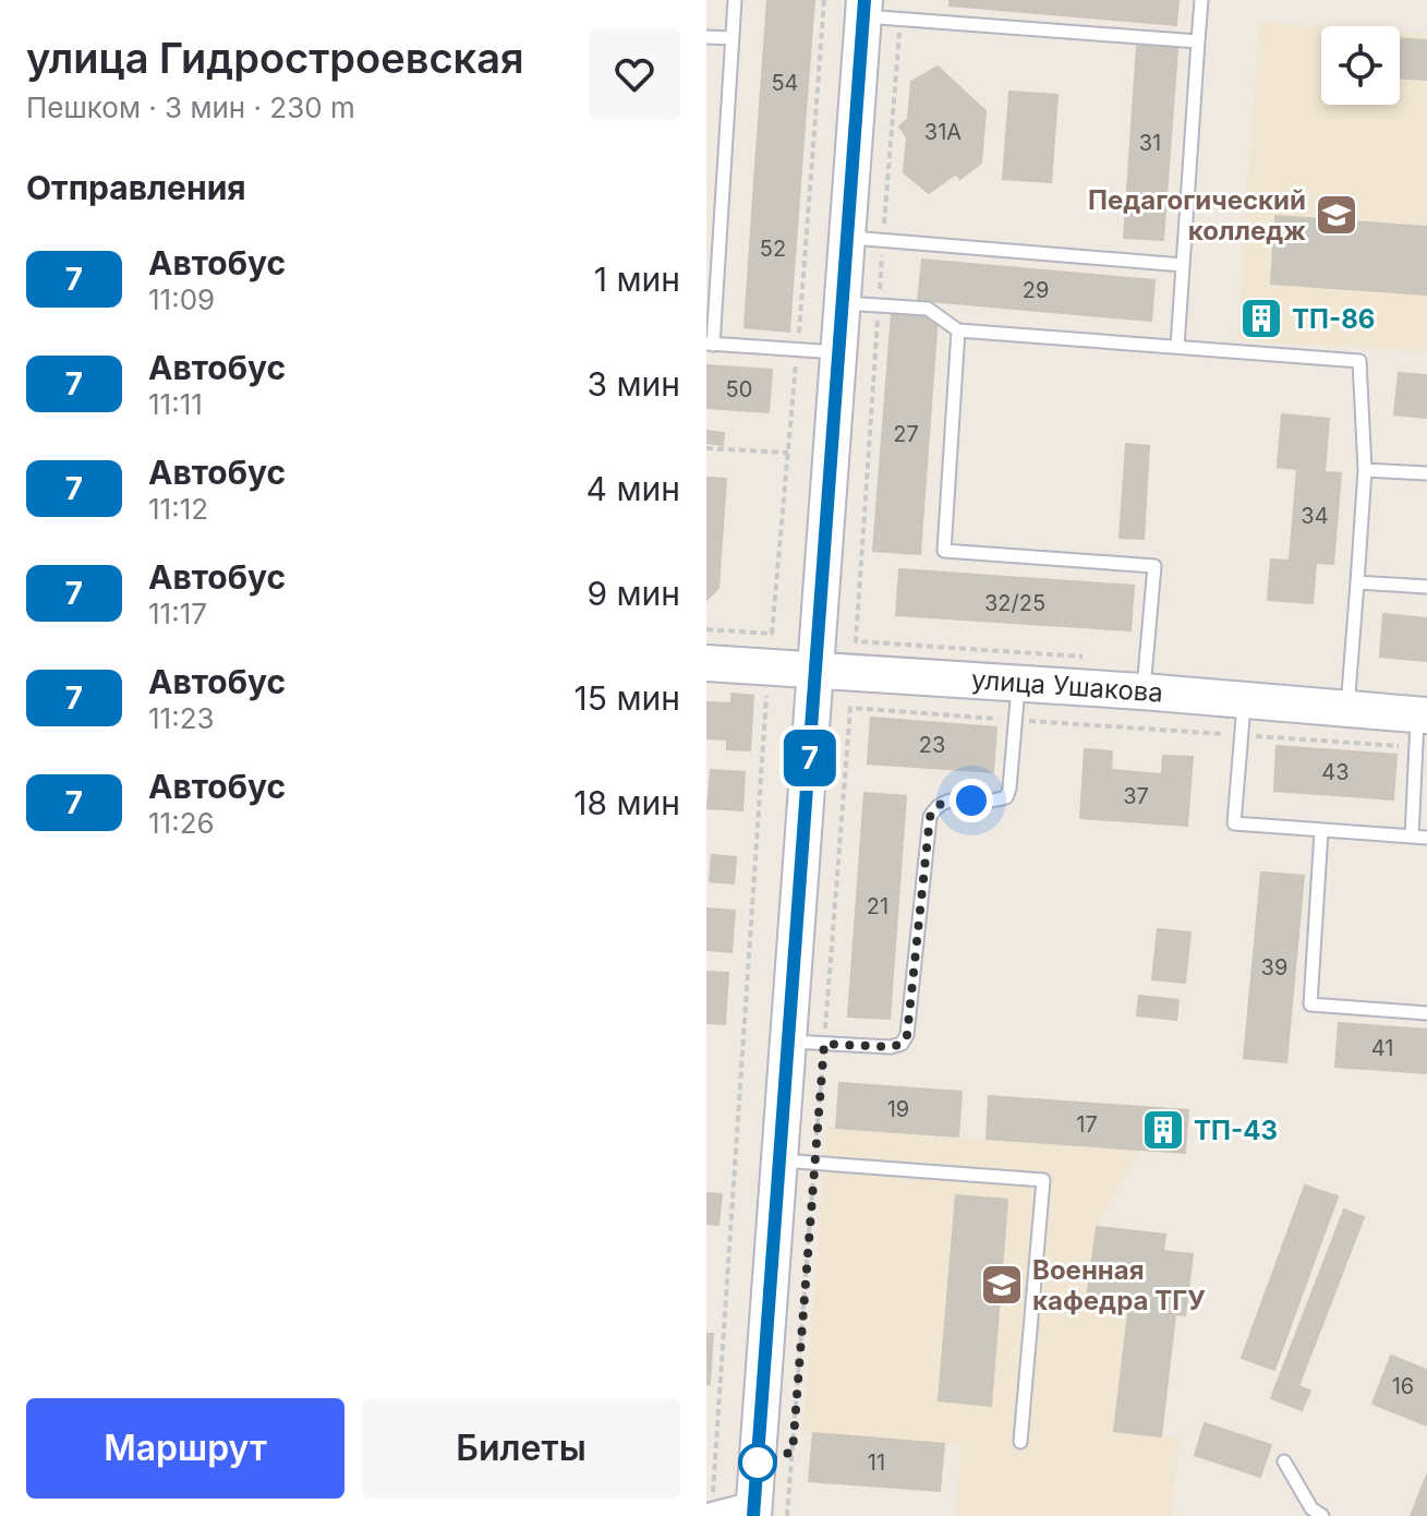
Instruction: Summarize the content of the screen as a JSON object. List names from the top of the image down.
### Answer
{
  "streets": {
    "main road": ["улица Ушакова"]
  },
  "places": {
    "school or university": ["Педагогический колледж", "Военная кафедра ТГУ"],
    "building": ["ТП-86", "ТП-43"]
  },
  "lines": ["bus line 7"],
  "house_numbers": [
    "54",
    "31А",
    "31",
    "52",
    "29",
    "50",
    "27",
    "34",
    "32/25",
    "23",
    "43",
    "37",
    "21",
    "39",
    "41",
    "19",
    "17",
    "16",
    "11"
  ],
  "page": {
    "heading": [
      ["улица Гидростроевская", "Пешком · 3 мин · 230 m"],
      "Отправления"
    ],
    "on_map": "7",
    "list": [
      {
        "mark": "7",
        "name": "Автобус",
        "note": "11:09",
        "value": "1 мин"
      },
      {
        "mark": "7",
        "name": "Автобус",
        "note": "11:11",
        "value": "3 мин"
      },
      {
        "mark": "7",
        "name": "Автобус",
        "note": "11:12",
        "value": "4 мин"
      },
      {
        "mark": "7",
        "name": "Автобус",
        "note": "11:17",
        "value": "9 мин"
      },
      {
        "mark": "7",
        "name": "Автобус",
        "note": "11:23",
        "value": "15 мин"
      },
      {
        "mark": "7",
        "name": "Автобус",
        "note": "11:26",
        "value": "18 мин"
      }
    ],
    "buttons": ["Маршрут", "Билеты"]
  }
}
